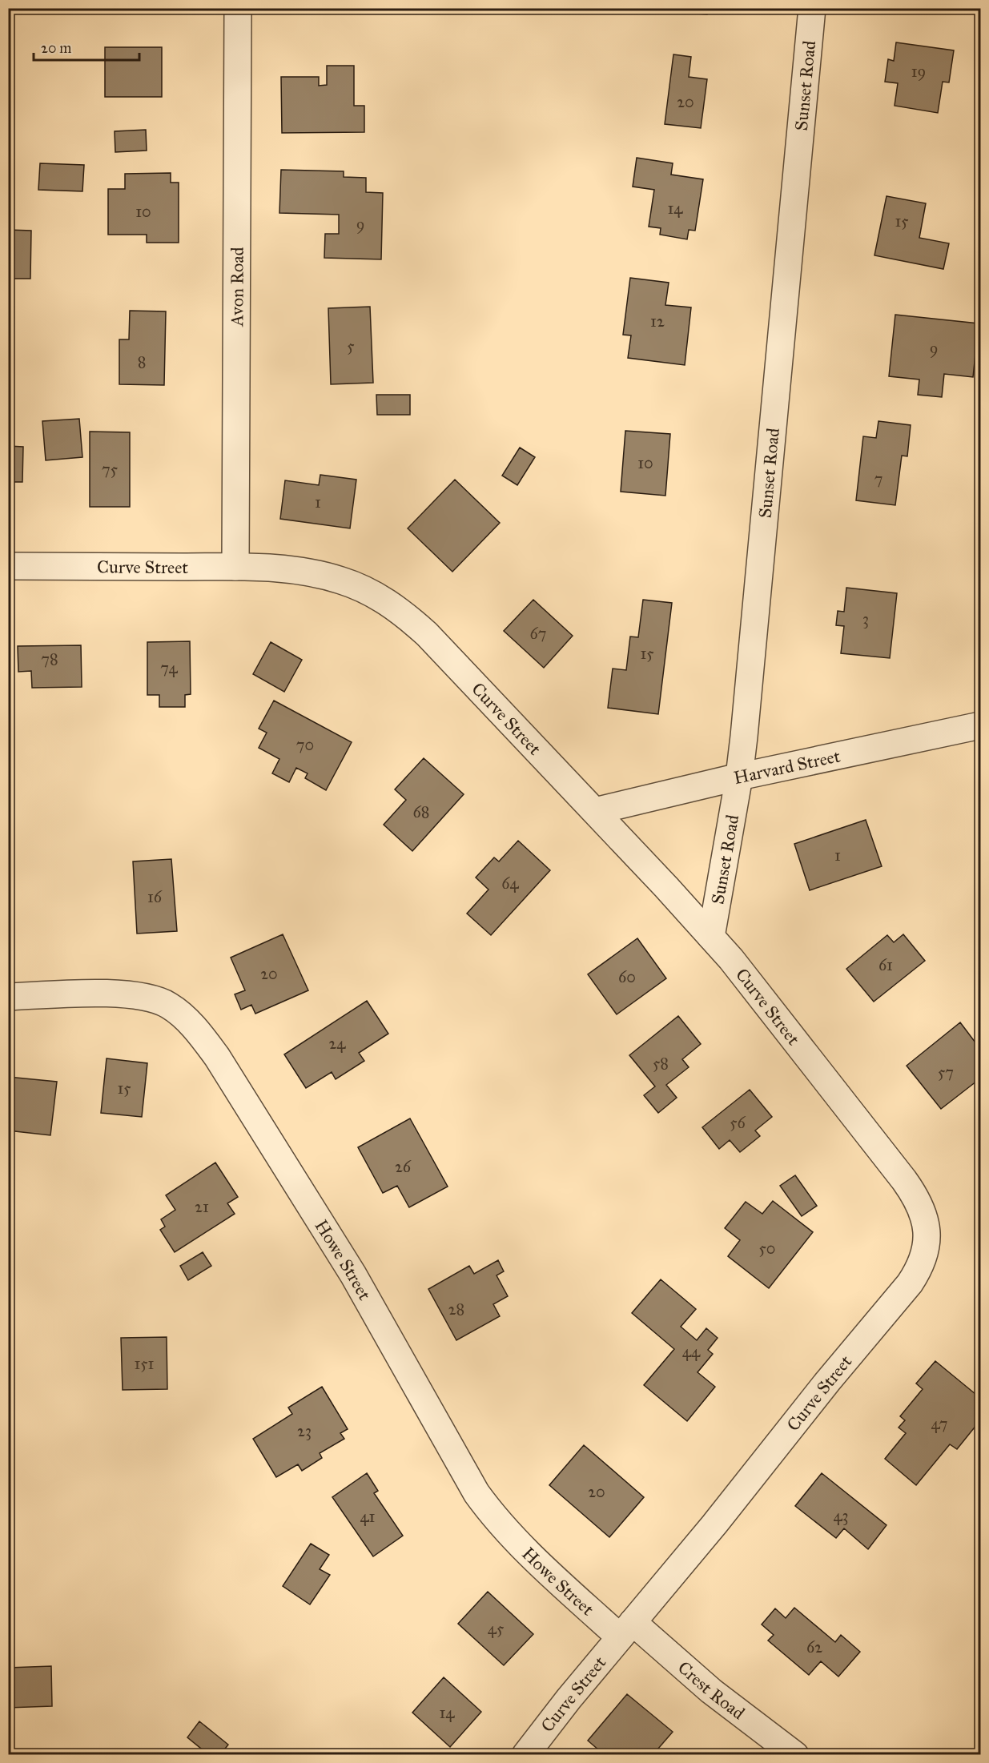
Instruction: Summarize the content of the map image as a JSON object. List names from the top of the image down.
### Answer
{
  "streets": {
    "street": [
      "Sunset Road",
      "Avon Road",
      "Curve Street",
      "Harvard Street",
      "Howe Street",
      "Crest Road"
    ]
  },
  "crossings": [
    ["Sunset Road", "Curve Street"],
    ["Sunset Road", "Harvard Street"],
    ["Avon Road", "Curve Street"],
    ["Curve Street", "Harvard Street"],
    ["Curve Street", "Howe Street"],
    ["Curve Street", "Crest Road"],
    ["Howe Street", "Crest Road"]
  ],
  "house_numbers": [
    "19",
    "20",
    "14",
    "10",
    "15",
    "9",
    "12",
    "5",
    "9",
    "8",
    "10",
    "75",
    "7",
    "1",
    "3",
    "67",
    "15",
    "78",
    "74",
    "70",
    "68",
    "1",
    "64",
    "16",
    "61",
    "20",
    "60",
    "24",
    "58",
    "57",
    "15",
    "56",
    "26",
    "21",
    "50",
    "28",
    "44",
    "151",
    "47",
    "23",
    "20",
    "43",
    "41",
    "45",
    "62",
    "14"
  ],
  "scale_bar": "20 m"
}
